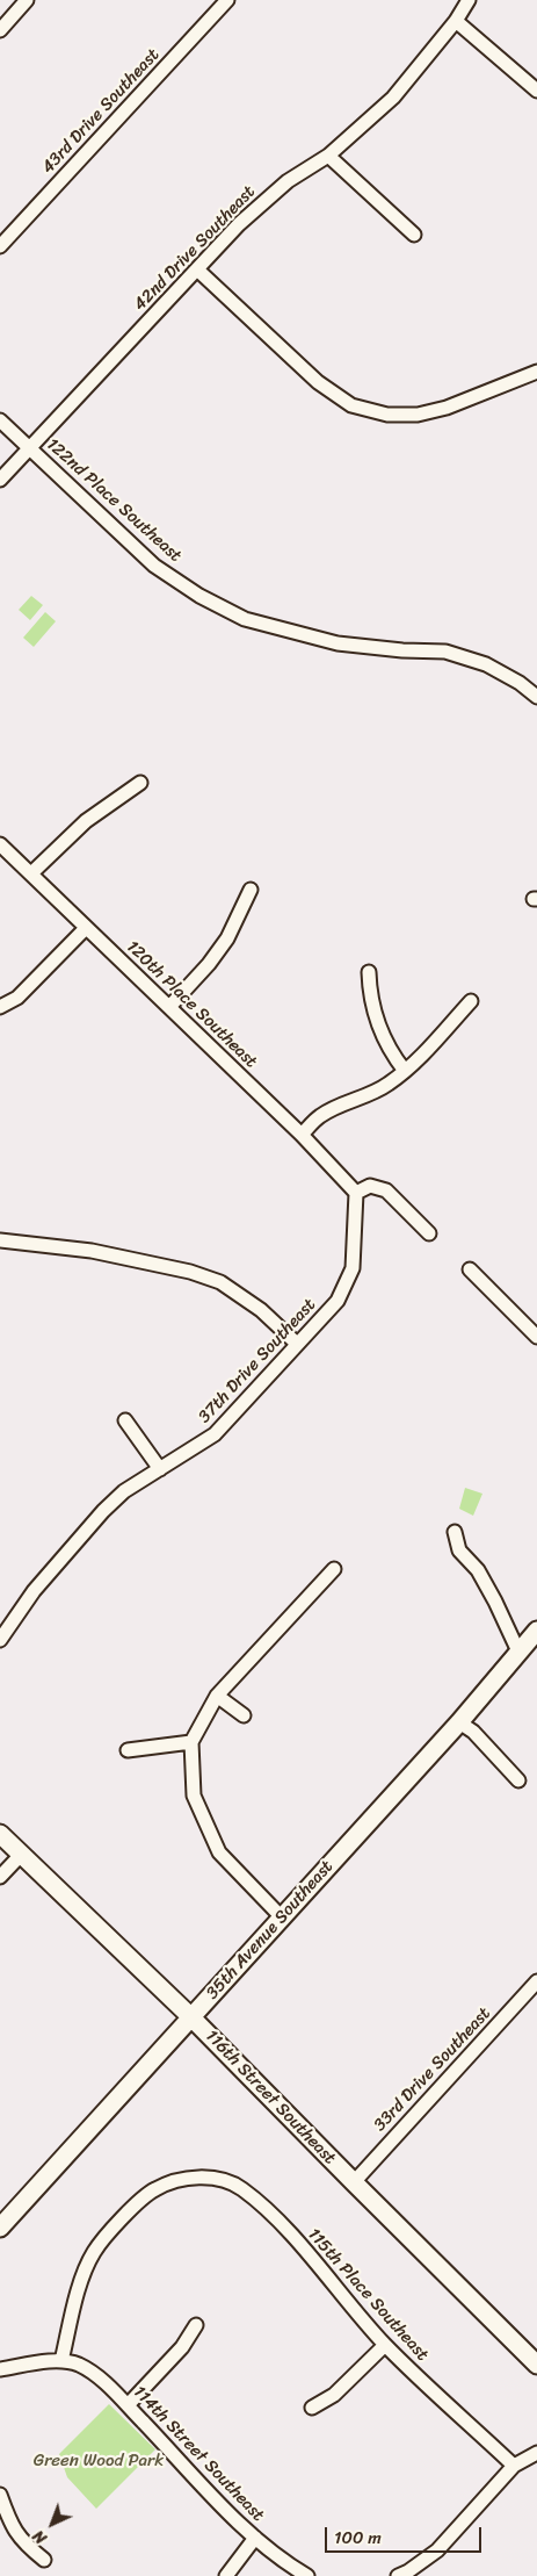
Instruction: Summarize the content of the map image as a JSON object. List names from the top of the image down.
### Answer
{
  "streets": {
    "street": [
      "43rd Drive Southeast",
      "42nd Drive Southeast",
      "122nd Place Southeast",
      "120th Place Southeast",
      "37th Drive Southeast",
      "35th Avenue Southeast",
      "33rd Drive Southeast",
      "116th Street Southeast",
      "115th Place Southeast",
      "114th Street Southeast"
    ]
  },
  "crossings": [
    ["42nd Drive Southeast", "122nd Place Southeast"],
    ["120th Place Southeast", "37th Drive Southeast"],
    ["35th Avenue Southeast", "116th Street Southeast"],
    ["33rd Drive Southeast", "116th Street Southeast"],
    ["115th Place Southeast", "114th Street Southeast"]
  ],
  "parks": ["Green Wood Park"],
  "scale_bar": "100 m",
  "north": "bottom left"
}
